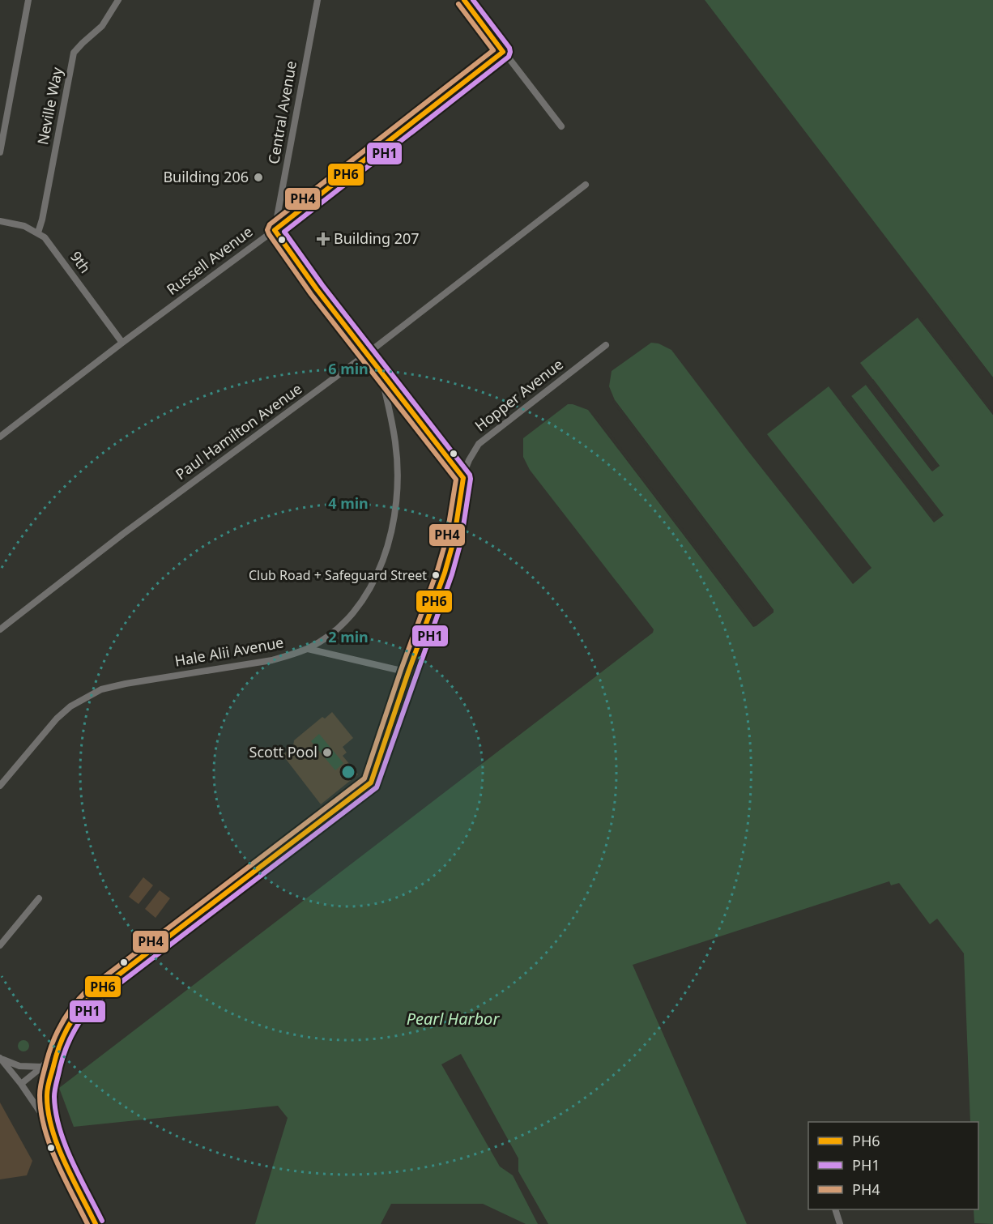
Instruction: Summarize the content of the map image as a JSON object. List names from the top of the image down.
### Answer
{
  "streets": {
    "street": [
      "Neville Way",
      "Central Avenue",
      "Russell Avenue",
      "9th",
      "Hopper Avenue",
      "Paul Hamilton Avenue",
      "Hale Alii Avenue"
    ]
  },
  "crossings": [
    ["Neville Way", "9th"],
    ["Central Avenue", "Russell Avenue"],
    ["Russell Avenue", "9th"]
  ],
  "water": ["Pearl Harbor"],
  "places": {
    "other": ["Building 206", "Club Road + Safeguard Street", "Scott Pool"],
    "health": ["Building 207"]
  },
  "lines": ["transit line PH6", "transit line PH1", "transit line PH4"],
  "legend": ["PH6", "PH1", "PH4"],
  "rings": ["6 min", "4 min", "2 min"]
}
